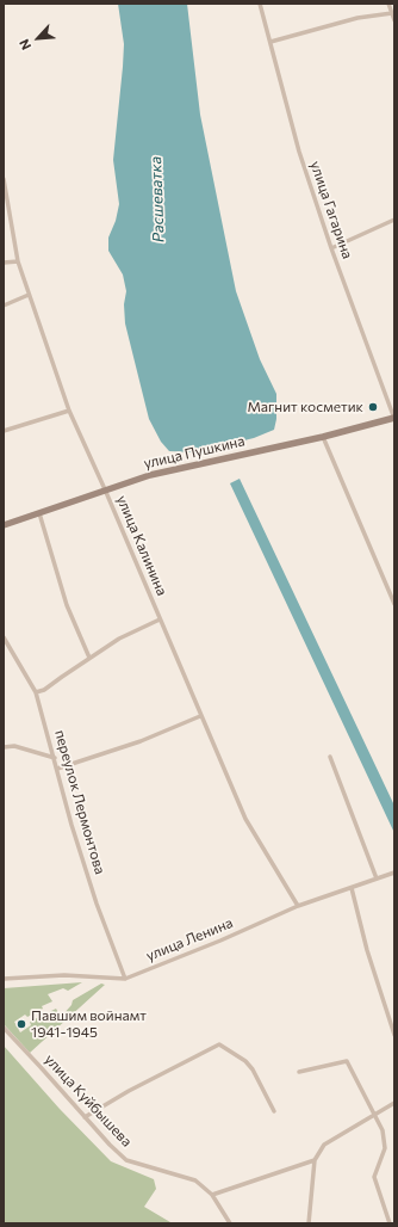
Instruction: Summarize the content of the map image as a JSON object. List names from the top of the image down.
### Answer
{
  "streets": {
    "main road": ["улица Пушкина"],
    "street": [
      "улица Гагарина",
      "улица Калинина",
      "переулок Лермонтова",
      "улица Ленина",
      "улица Куйбышева"
    ]
  },
  "crossings": [
    ["улица Гагарина", "улица Пушкина"],
    ["улица Пушкина", "улица Калинина"],
    ["улица Калинина", "улица Ленина"],
    ["переулок Лермонтова", "улица Ленина"]
  ],
  "water": ["Расшеватка"],
  "places": ["Магнит косметик", "Павшим войнамт 1941-1945"],
  "north": "bottom left"
}
